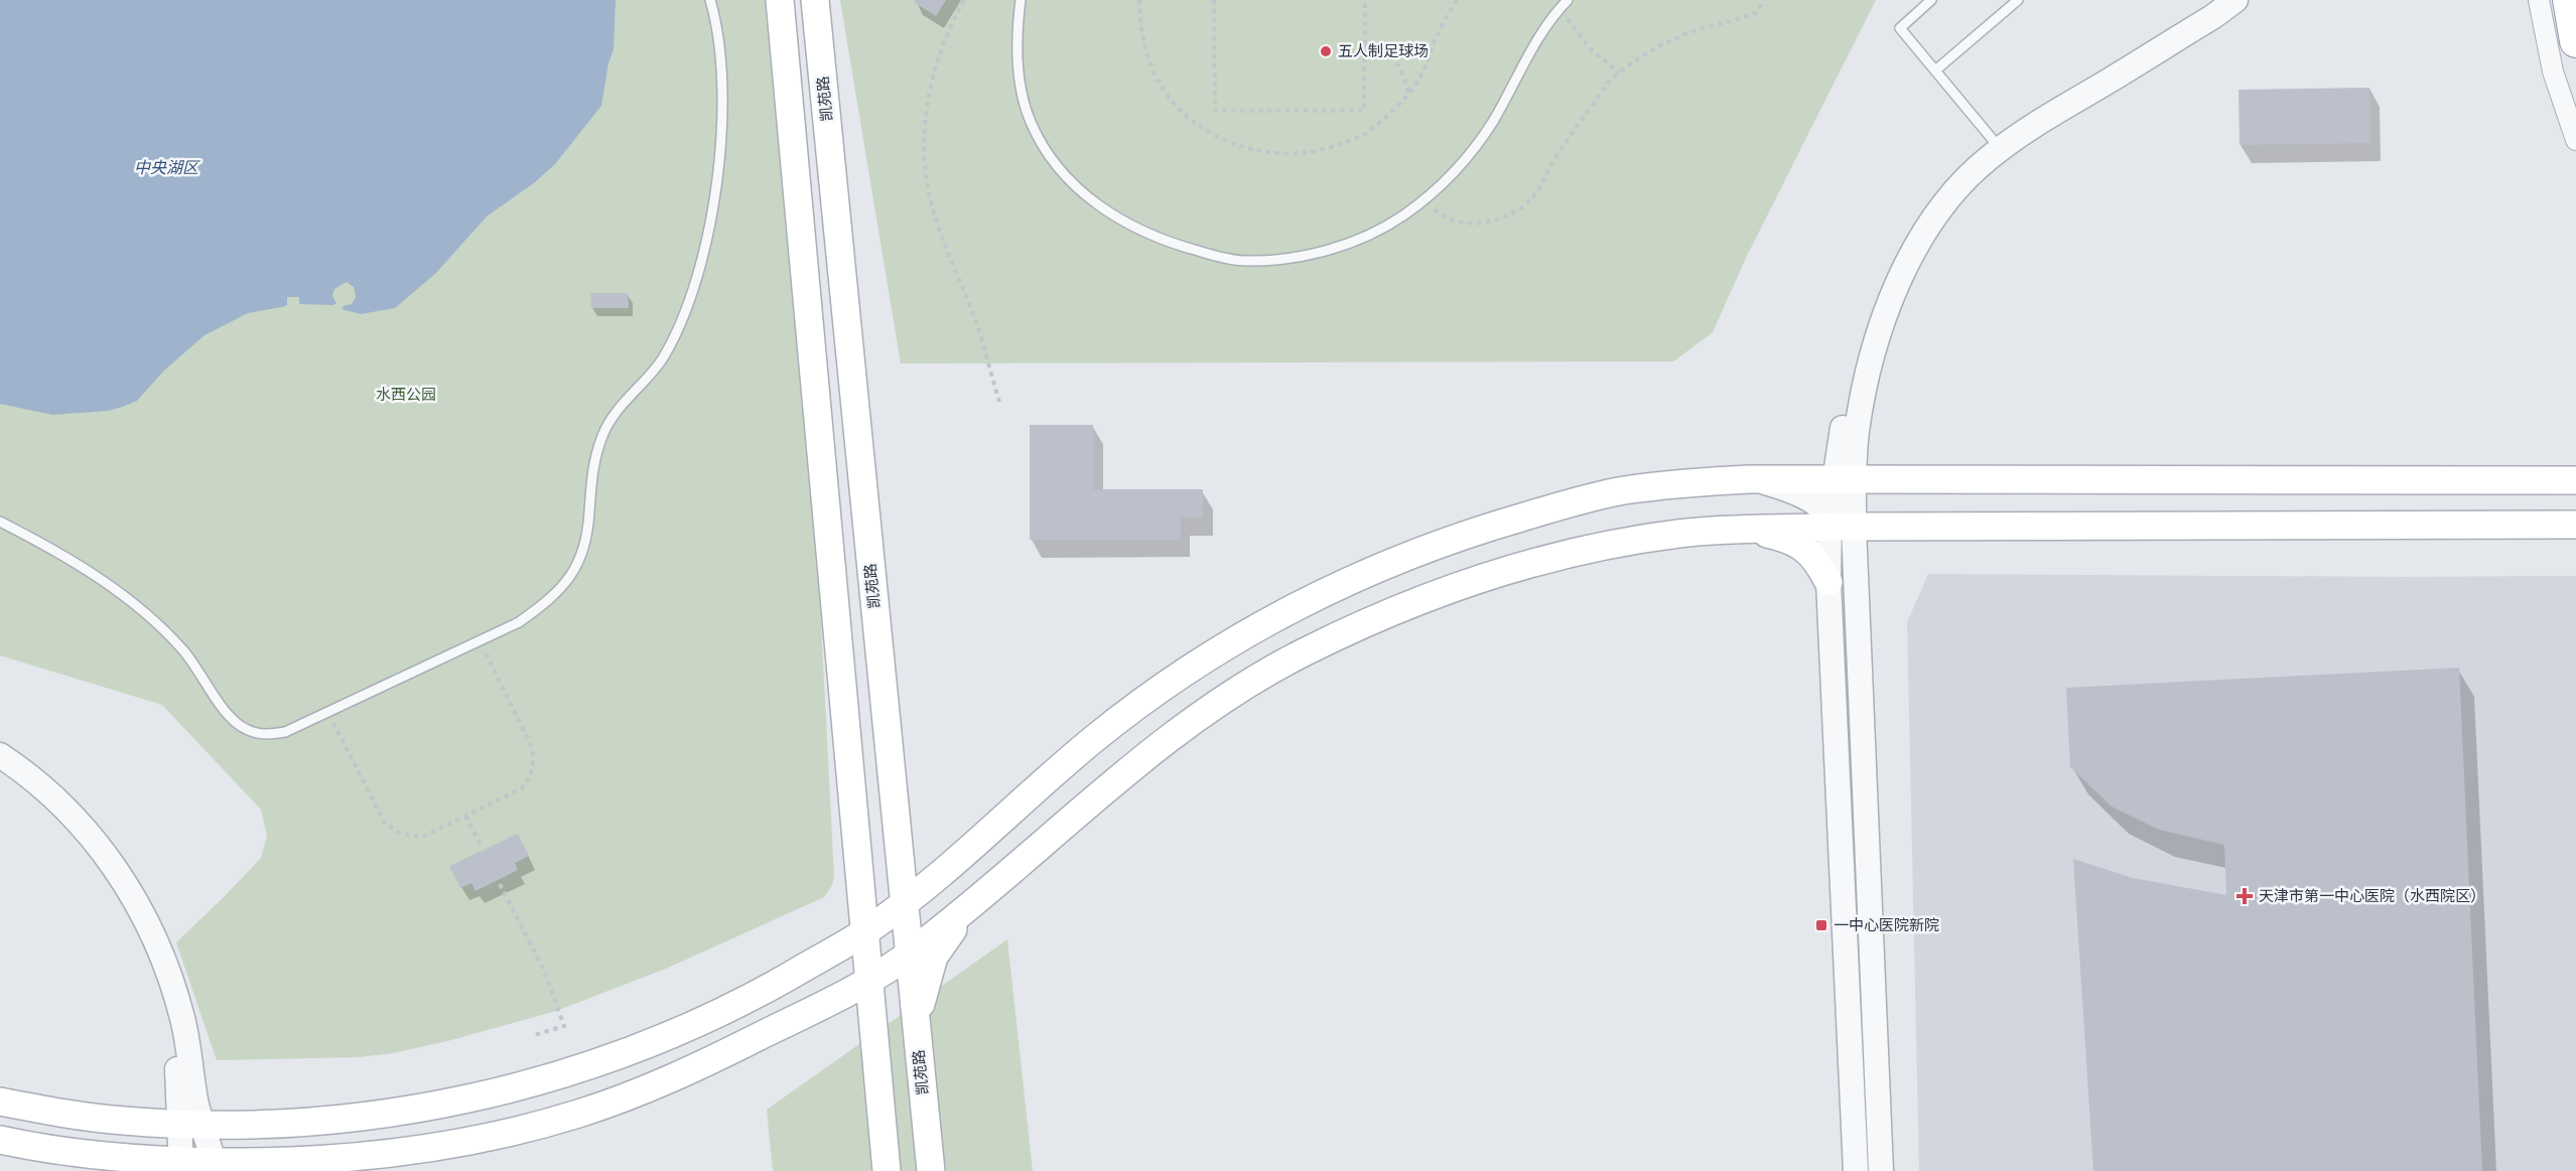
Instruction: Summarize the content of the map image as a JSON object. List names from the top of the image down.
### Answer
{
  "streets": {
    "main road": ["凯苑路"]
  },
  "water": ["中央湖区"],
  "parks": ["水西公园"],
  "places": {
    "other": ["五人制足球场"],
    "health": ["天津市第一中心医院（水西院区）"],
    "transit": ["一中心医院新院"]
  }
}
